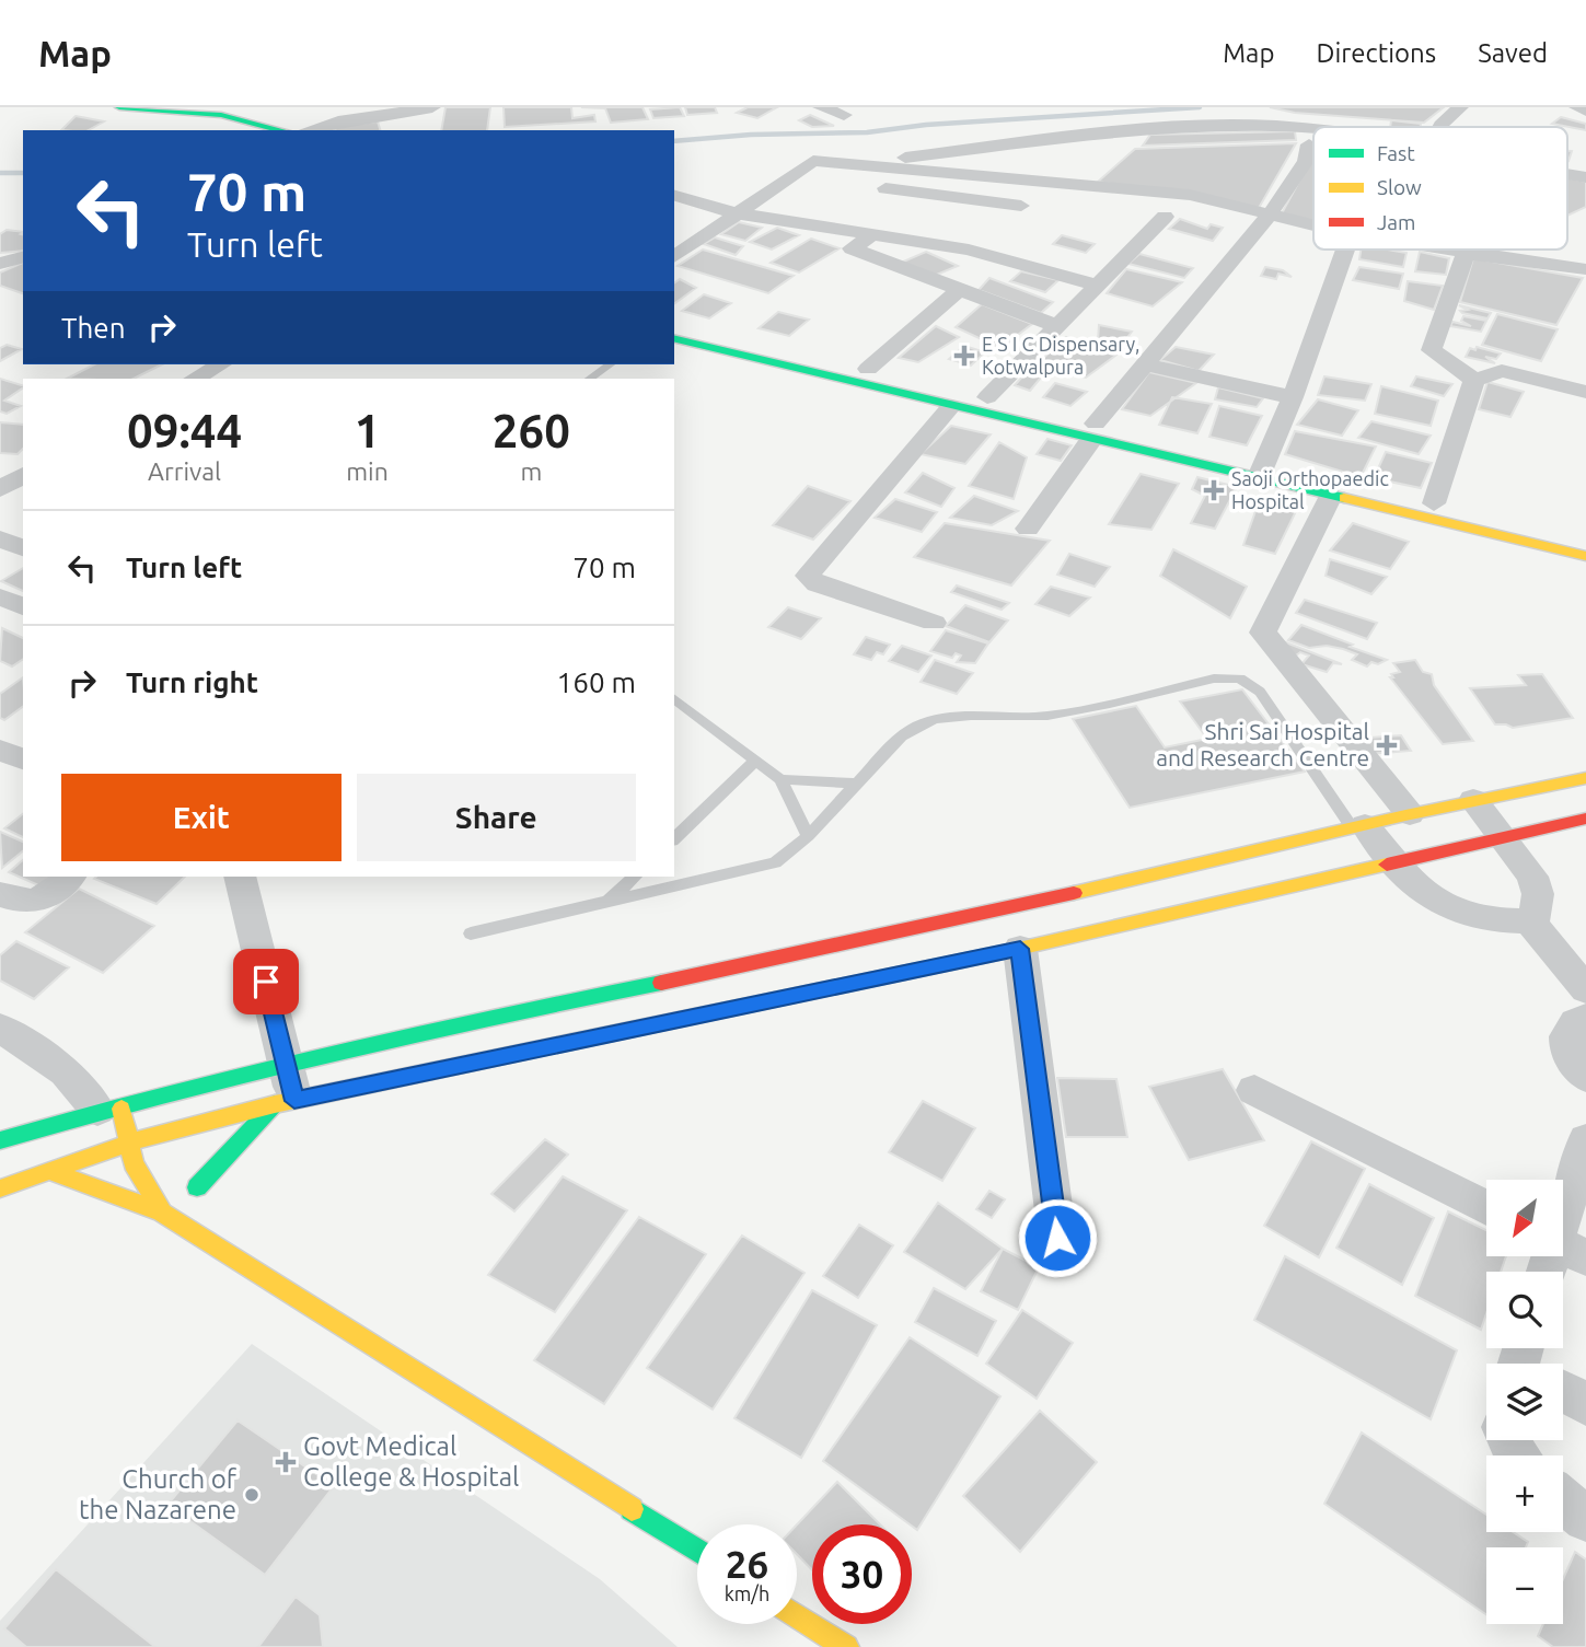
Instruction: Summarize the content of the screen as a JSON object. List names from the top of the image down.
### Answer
{
  "places": {
    "health": [
      "E S I C Dispensary, Kotwalpura",
      "Saoji Orthopaedic Hospital",
      "Shri Sai Hospital and Research Centre",
      "Govt Medical College & Hospital"
    ],
    "other": ["Church of the Nazarene"]
  },
  "legend": ["Fast", "Slow", "Jam"],
  "north": "bottom left",
  "page": {
    "header": "Map",
    "nav": ["Map", "Directions", "Saved"],
    "turn": ["70 m", "Turn left"],
    "then": "Then",
    "eta": [
      "09:44",
      "Arrival",
      "1",
      "min",
      "260",
      "m"
    ],
    "list": [
      {
        "name": "Turn left",
        "value": "70 m"
      },
      {
        "name": "Turn right",
        "value": "160 m"
      }
    ],
    "buttons": ["Exit", "Share"],
    "map_buttons": ["+", "−"],
    "speed": "26 km/h",
    "limit": "30"
  }
}
